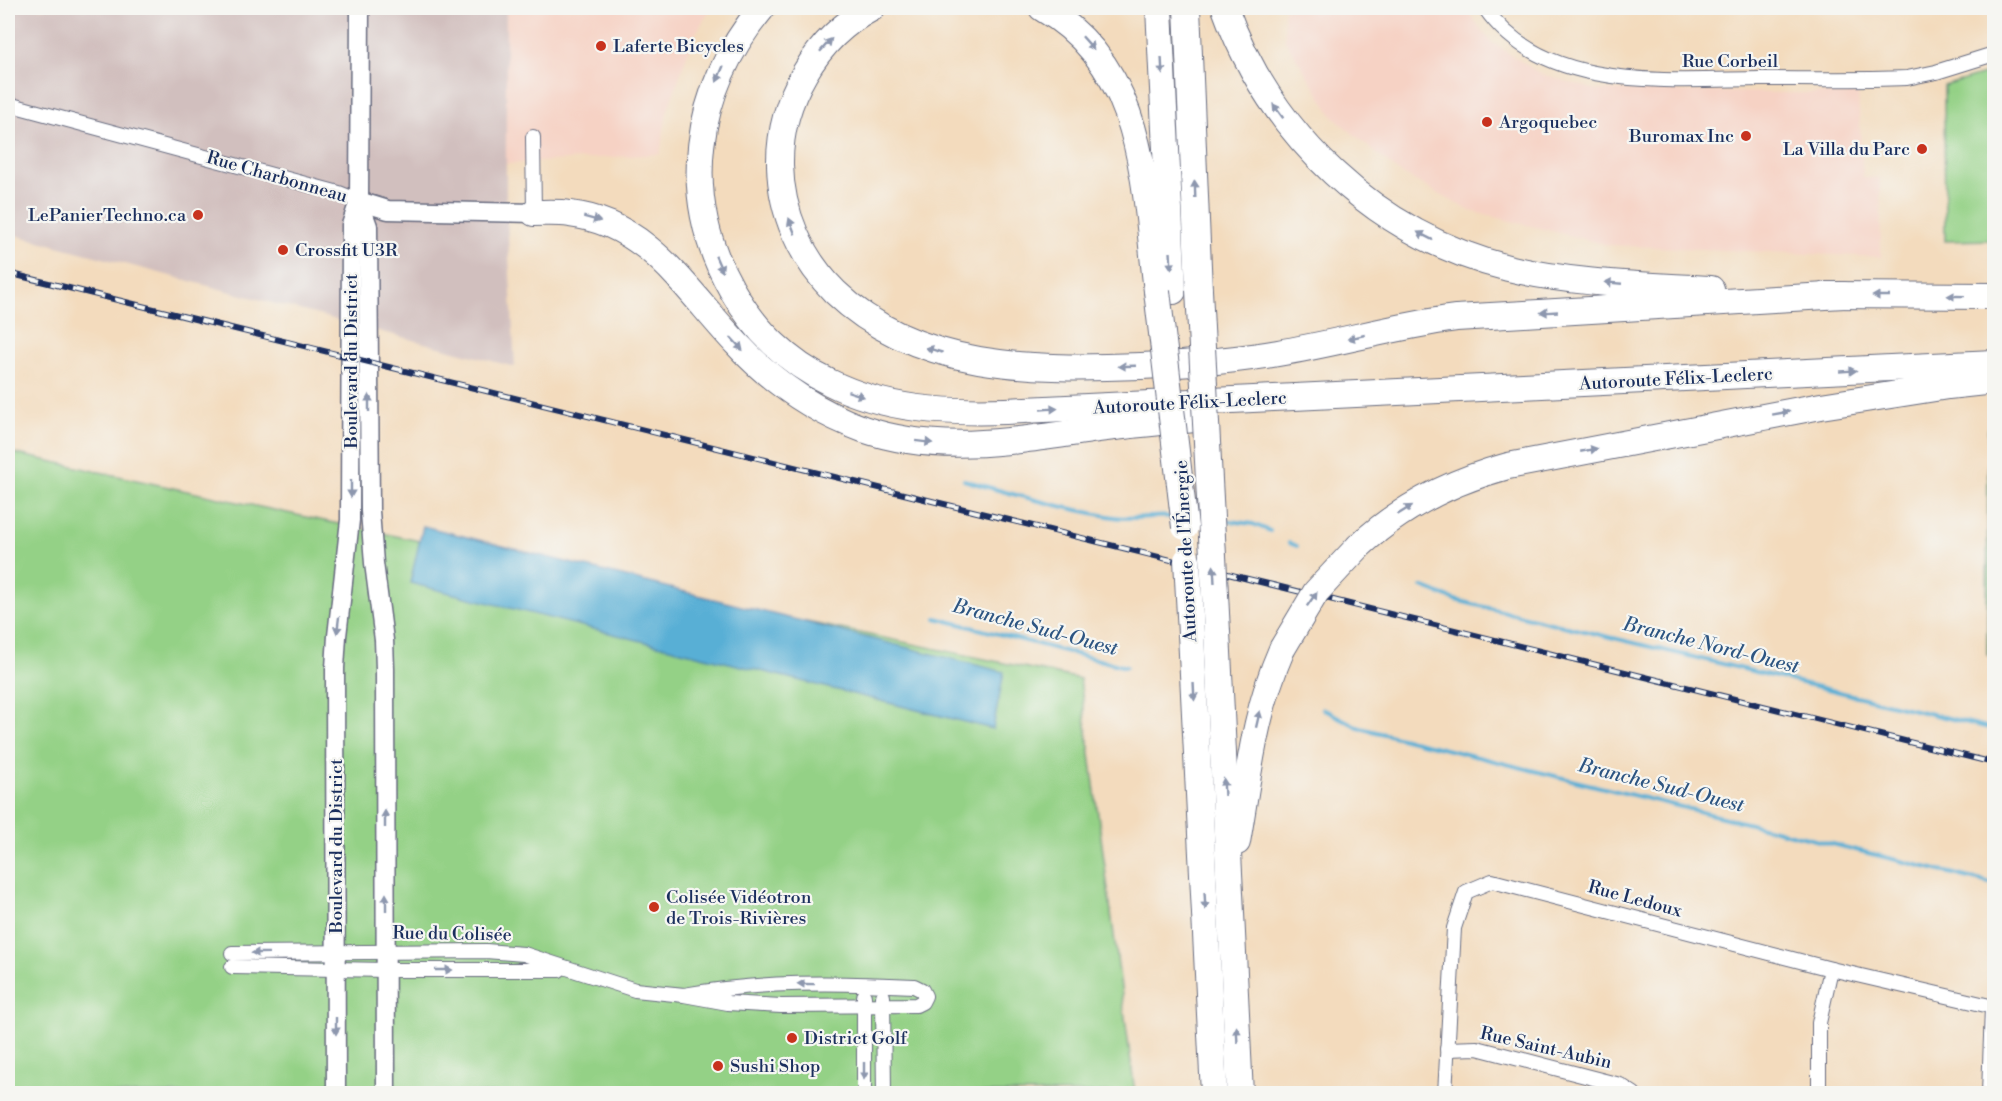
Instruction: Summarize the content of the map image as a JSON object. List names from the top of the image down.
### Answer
{
  "streets": {
    "highway": ["Autoroute Félix-Leclerc", "Autoroute de l'Énergie"],
    "street": [
      "Rue Corbeil",
      "Rue Charbonneau",
      "Boulevard du District",
      "Rue Ledoux",
      "Rue du Colisée",
      "Rue Saint-Aubin"
    ]
  },
  "crossings": [
    ["Rue Charbonneau", "Boulevard du District"],
    ["Boulevard du District", "Rue du Colisée"],
    ["Rue Ledoux", "Rue Saint-Aubin"]
  ],
  "water": ["Branche Sud-Ouest", "Branche Nord-Ouest"],
  "places": [
    "Laferte Bicycles",
    "Argoquebec",
    "Buromax Inc",
    "La Villa du Parc",
    "LePanierTechno.ca",
    "Crossfit U3R",
    "Colisée Vidéotron de Trois-Rivières",
    "District Golf",
    "Sushi Shop"
  ]
}
